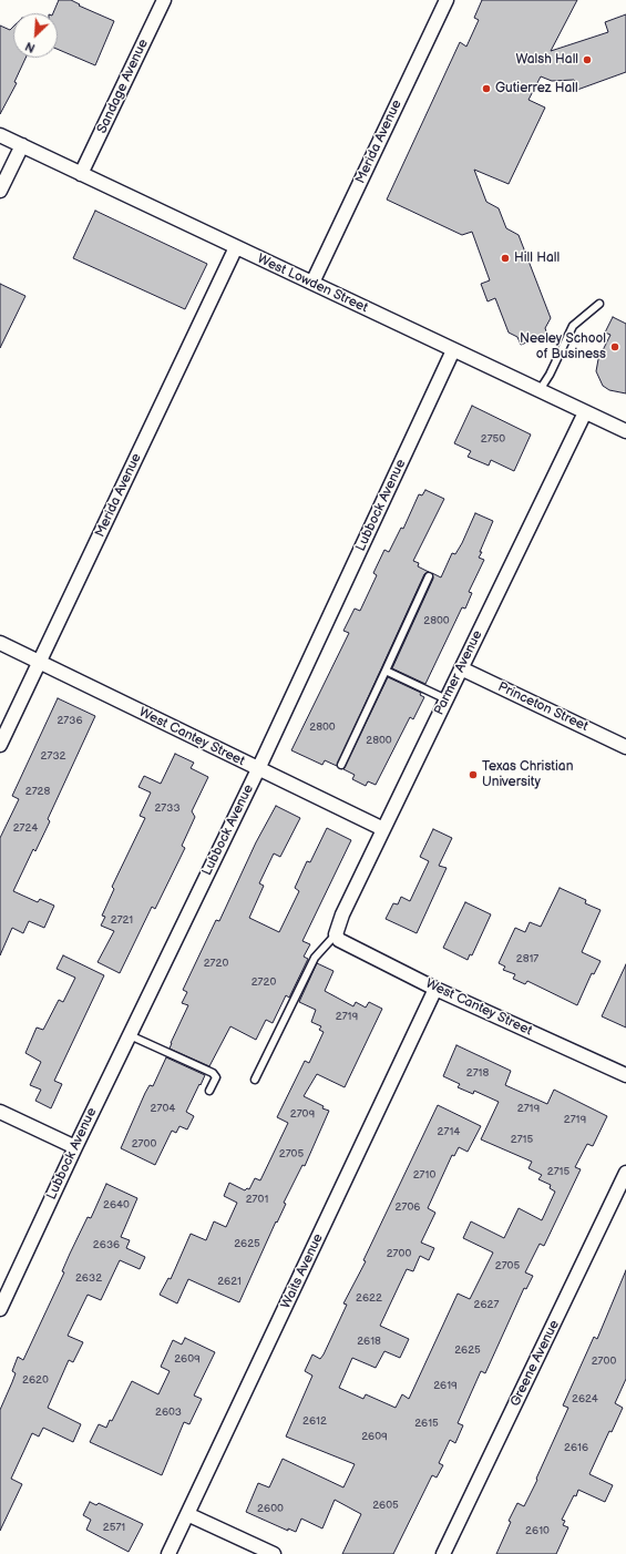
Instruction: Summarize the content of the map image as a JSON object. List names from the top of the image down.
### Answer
{
  "streets": {
    "street": [
      "Sandage Avenue",
      "Merida Avenue",
      "West Lowden Street",
      "Lubbock Avenue",
      "Parmer Avenue",
      "Princeton Street",
      "West Cantey Street",
      "Waits Avenue",
      "Greene Avenue"
    ]
  },
  "crossings": [
    ["Sandage Avenue", "West Lowden Street"],
    ["Merida Avenue", "West Lowden Street"],
    ["Merida Avenue", "West Cantey Street"],
    ["West Lowden Street", "Lubbock Avenue"],
    ["West Lowden Street", "Parmer Avenue"],
    ["Lubbock Avenue", "West Cantey Street"],
    ["Parmer Avenue", "Princeton Street"],
    ["Parmer Avenue", "West Cantey Street"],
    ["West Cantey Street", "Waits Avenue"]
  ],
  "places": [
    "Walsh Hall",
    "Gutierrez Hall",
    "Hill Hall",
    "Neeley School of Business",
    "Texas Christian University"
  ],
  "house_numbers": [
    "2750",
    "2800",
    "2736",
    "2800",
    "2800",
    "2732",
    "2728",
    "2733",
    "2724",
    "2721",
    "2817",
    "2720",
    "2720",
    "2719",
    "2718",
    "2704",
    "2719",
    "2709",
    "2719",
    "2714",
    "2715",
    "2700",
    "2705",
    "2715",
    "2710",
    "2701",
    "2640",
    "2706",
    "2625",
    "2636",
    "2700",
    "2705",
    "2632",
    "2621",
    "2622",
    "2627",
    "2618",
    "2625",
    "2609",
    "2700",
    "2620",
    "2619",
    "2624",
    "2603",
    "2612",
    "2615",
    "2609",
    "2616",
    "2605",
    "2600",
    "2571",
    "2610"
  ],
  "north": "bottom left"
}
